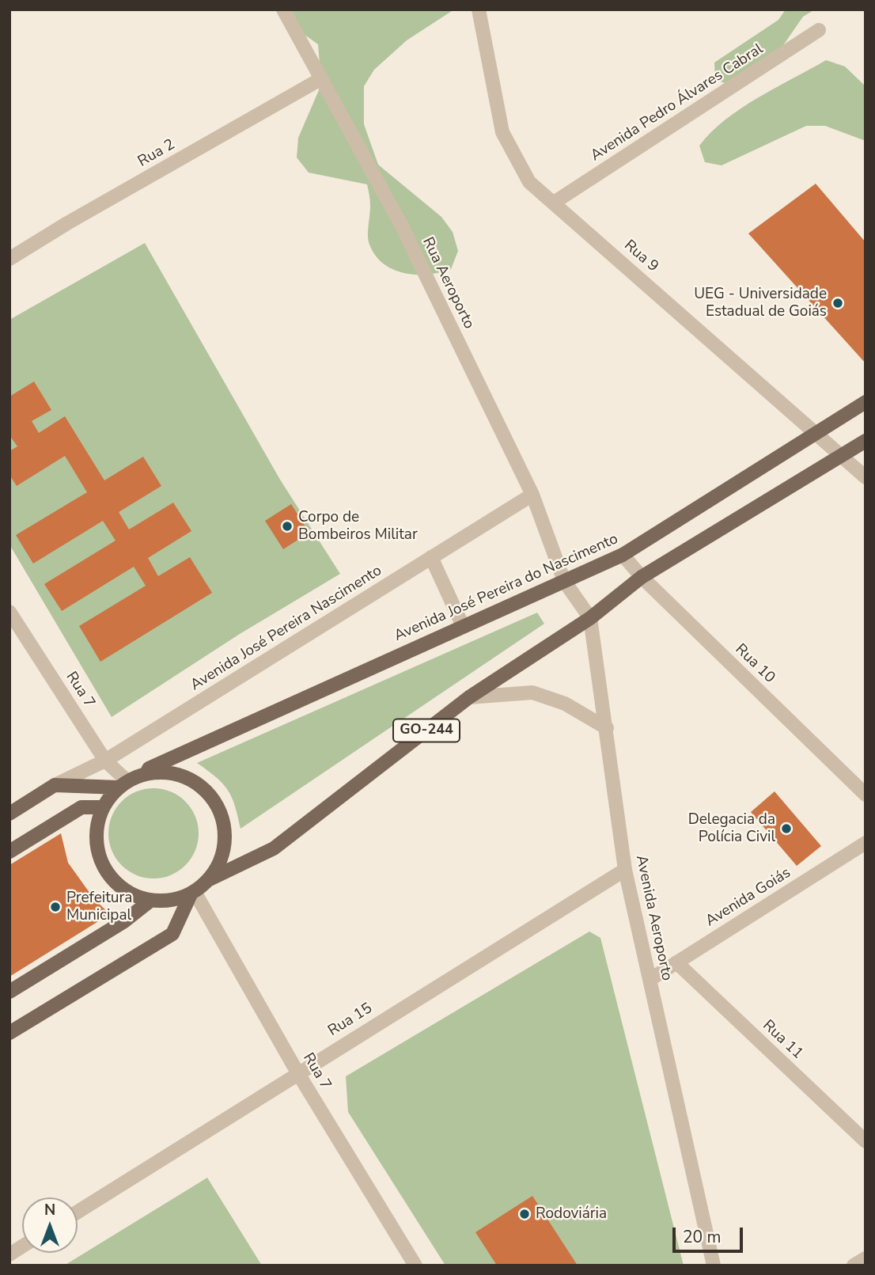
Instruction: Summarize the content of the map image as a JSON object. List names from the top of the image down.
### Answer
{
  "streets": {
    "main road": ["Avenida José Pereira do Nascimento", "Avenida José Pereira Nascimento", "GO-244"],
    "street": [
      "Avenida Pedro Álvares Cabral",
      "Rua 2",
      "Rua 9",
      "Rua Aeroporto",
      "Rua 10",
      "Rua 7",
      "Avenida Goiás",
      "Avenida Aeroporto",
      "Rua 15",
      "Rua 11"
    ]
  },
  "crossings": [
    ["Avenida Pedro Álvares Cabral", "Rua 9"],
    ["Rua 2", "Rua Aeroporto"],
    ["Rua 9", "Avenida José Pereira do Nascimento"],
    ["Rua Aeroporto", "Avenida José Pereira do Nascimento"],
    ["Rua Aeroporto", "Avenida José Pereira Nascimento"],
    ["Rua Aeroporto", "Avenida Aeroporto"],
    ["Avenida José Pereira do Nascimento", "Rua 10"],
    ["Avenida José Pereira do Nascimento", "Rua 7"],
    ["Avenida José Pereira do Nascimento", "GO-244"],
    ["Avenida José Pereira do Nascimento", "Avenida Aeroporto"],
    ["Avenida José Pereira Nascimento", "Rua 7"],
    ["Avenida José Pereira Nascimento", "GO-244"],
    ["Rua 7", "GO-244"],
    ["Rua 7", "Rua 15"],
    ["Avenida Goiás", "Avenida Aeroporto"],
    ["Avenida Goiás", "Rua 11"],
    ["Avenida Aeroporto", "Rua 15"]
  ],
  "places": [
    "UEG - Universidade Estadual de Goiás",
    "Corpo de Bombeiros Militar",
    "Delegacia da Polícia Civil",
    "Prefeitura Municipal",
    "Rodoviária"
  ],
  "scale_bar": "20 m",
  "north": "top"
}
